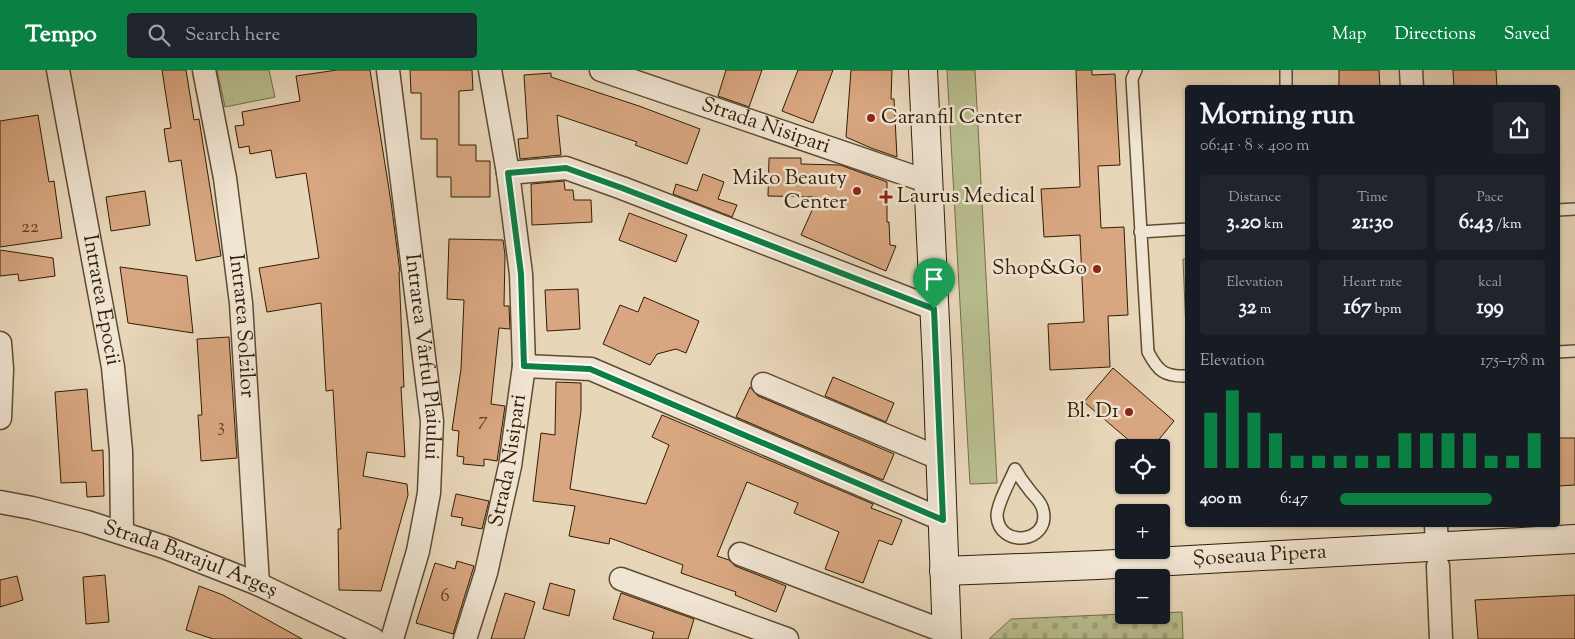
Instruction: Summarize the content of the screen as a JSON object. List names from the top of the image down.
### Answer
{
  "streets": {
    "main road": ["Șoseaua Pipera"],
    "street": [
      "Strada Nisipari",
      "Intrarea Epocii",
      "Intrarea Solzilor",
      "Intrarea Vârful Plaiului",
      "Strada Barajul Argeș"
    ]
  },
  "crossings": [
    ["Intrarea Epocii", "Strada Barajul Argeș"],
    ["Intrarea Solzilor", "Strada Barajul Argeș"]
  ],
  "places": {
    "other": [
      "Caranfil Center",
      "Miko Beauty Center",
      "Shop&Go",
      "Bl. D1"
    ],
    "health": ["Laurus Medical"]
  },
  "house_numbers": [
    "22",
    "7",
    "3",
    "6"
  ],
  "page": {
    "header": "Tempo",
    "search": "Search here",
    "nav": ["Map", "Directions", "Saved"],
    "heading": ["Morning run", "06:41 · 8 × 400 m"],
    "stats": [
      ["Distance", "3.20 km"],
      ["Time", "21:30"],
      ["Pace", "6:43 /km"],
      ["Elevation", "32 m"],
      ["Heart rate", "167 bpm"],
      ["kcal", "199"]
    ],
    "chart": ["Elevation", "175–178 m"],
    "map_buttons": ["+", "−"],
    "list": [
      {
        "name": "400 m",
        "note": "6:47"
      }
    ]
  }
}
